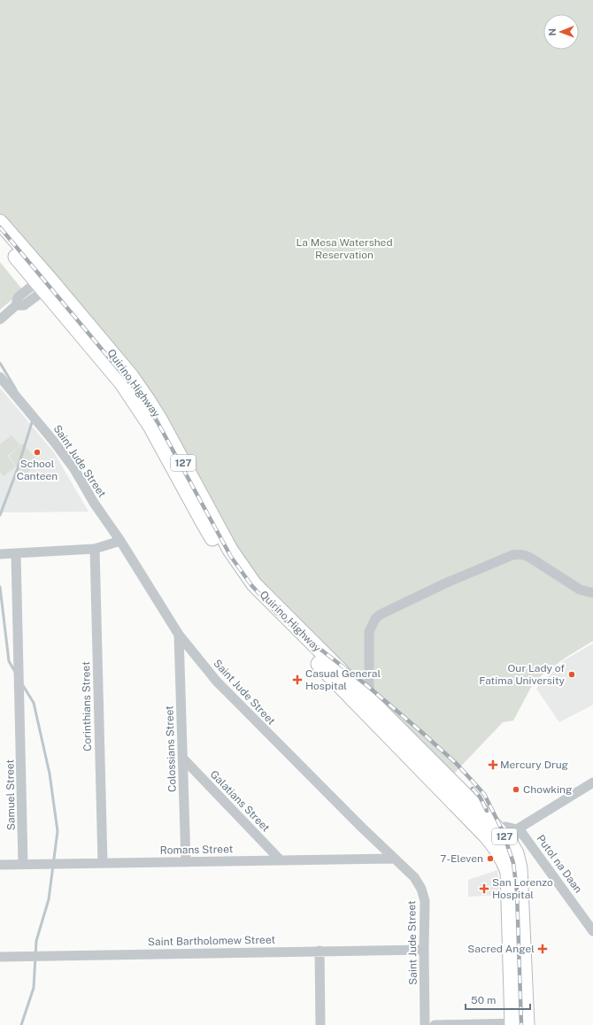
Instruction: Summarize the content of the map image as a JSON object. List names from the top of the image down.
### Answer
{
  "streets": {
    "main road": ["Quirino Highway", "127"],
    "street": [
      "Saint Jude Street",
      "Corinthians Street",
      "Colossians Street",
      "Samuel Street",
      "Galatians Street",
      "Romans Street",
      "Putol na Daan",
      "Saint Bartholomew Street"
    ]
  },
  "crossings": [
    ["Quirino Highway", "Putol na Daan"],
    ["Saint Jude Street", "Colossians Street"],
    ["Saint Jude Street", "Romans Street"],
    ["Saint Jude Street", "Saint Bartholomew Street"],
    ["Corinthians Street", "Romans Street"],
    ["Colossians Street", "Galatians Street"],
    ["Colossians Street", "Romans Street"],
    ["Samuel Street", "Romans Street"],
    ["Galatians Street", "Romans Street"]
  ],
  "parks": ["La Mesa Watershed Reservation"],
  "places": {
    "other": [
      "School Canteen",
      "Our Lady of Fatima University",
      "Chowking",
      "7-Eleven"
    ],
    "health": [
      "Casual General Hospital",
      "Mercury Drug",
      "San Lorenzo Hospital",
      "Sacred Angel"
    ]
  },
  "scale_bar": "50 m",
  "north": "left"
}
